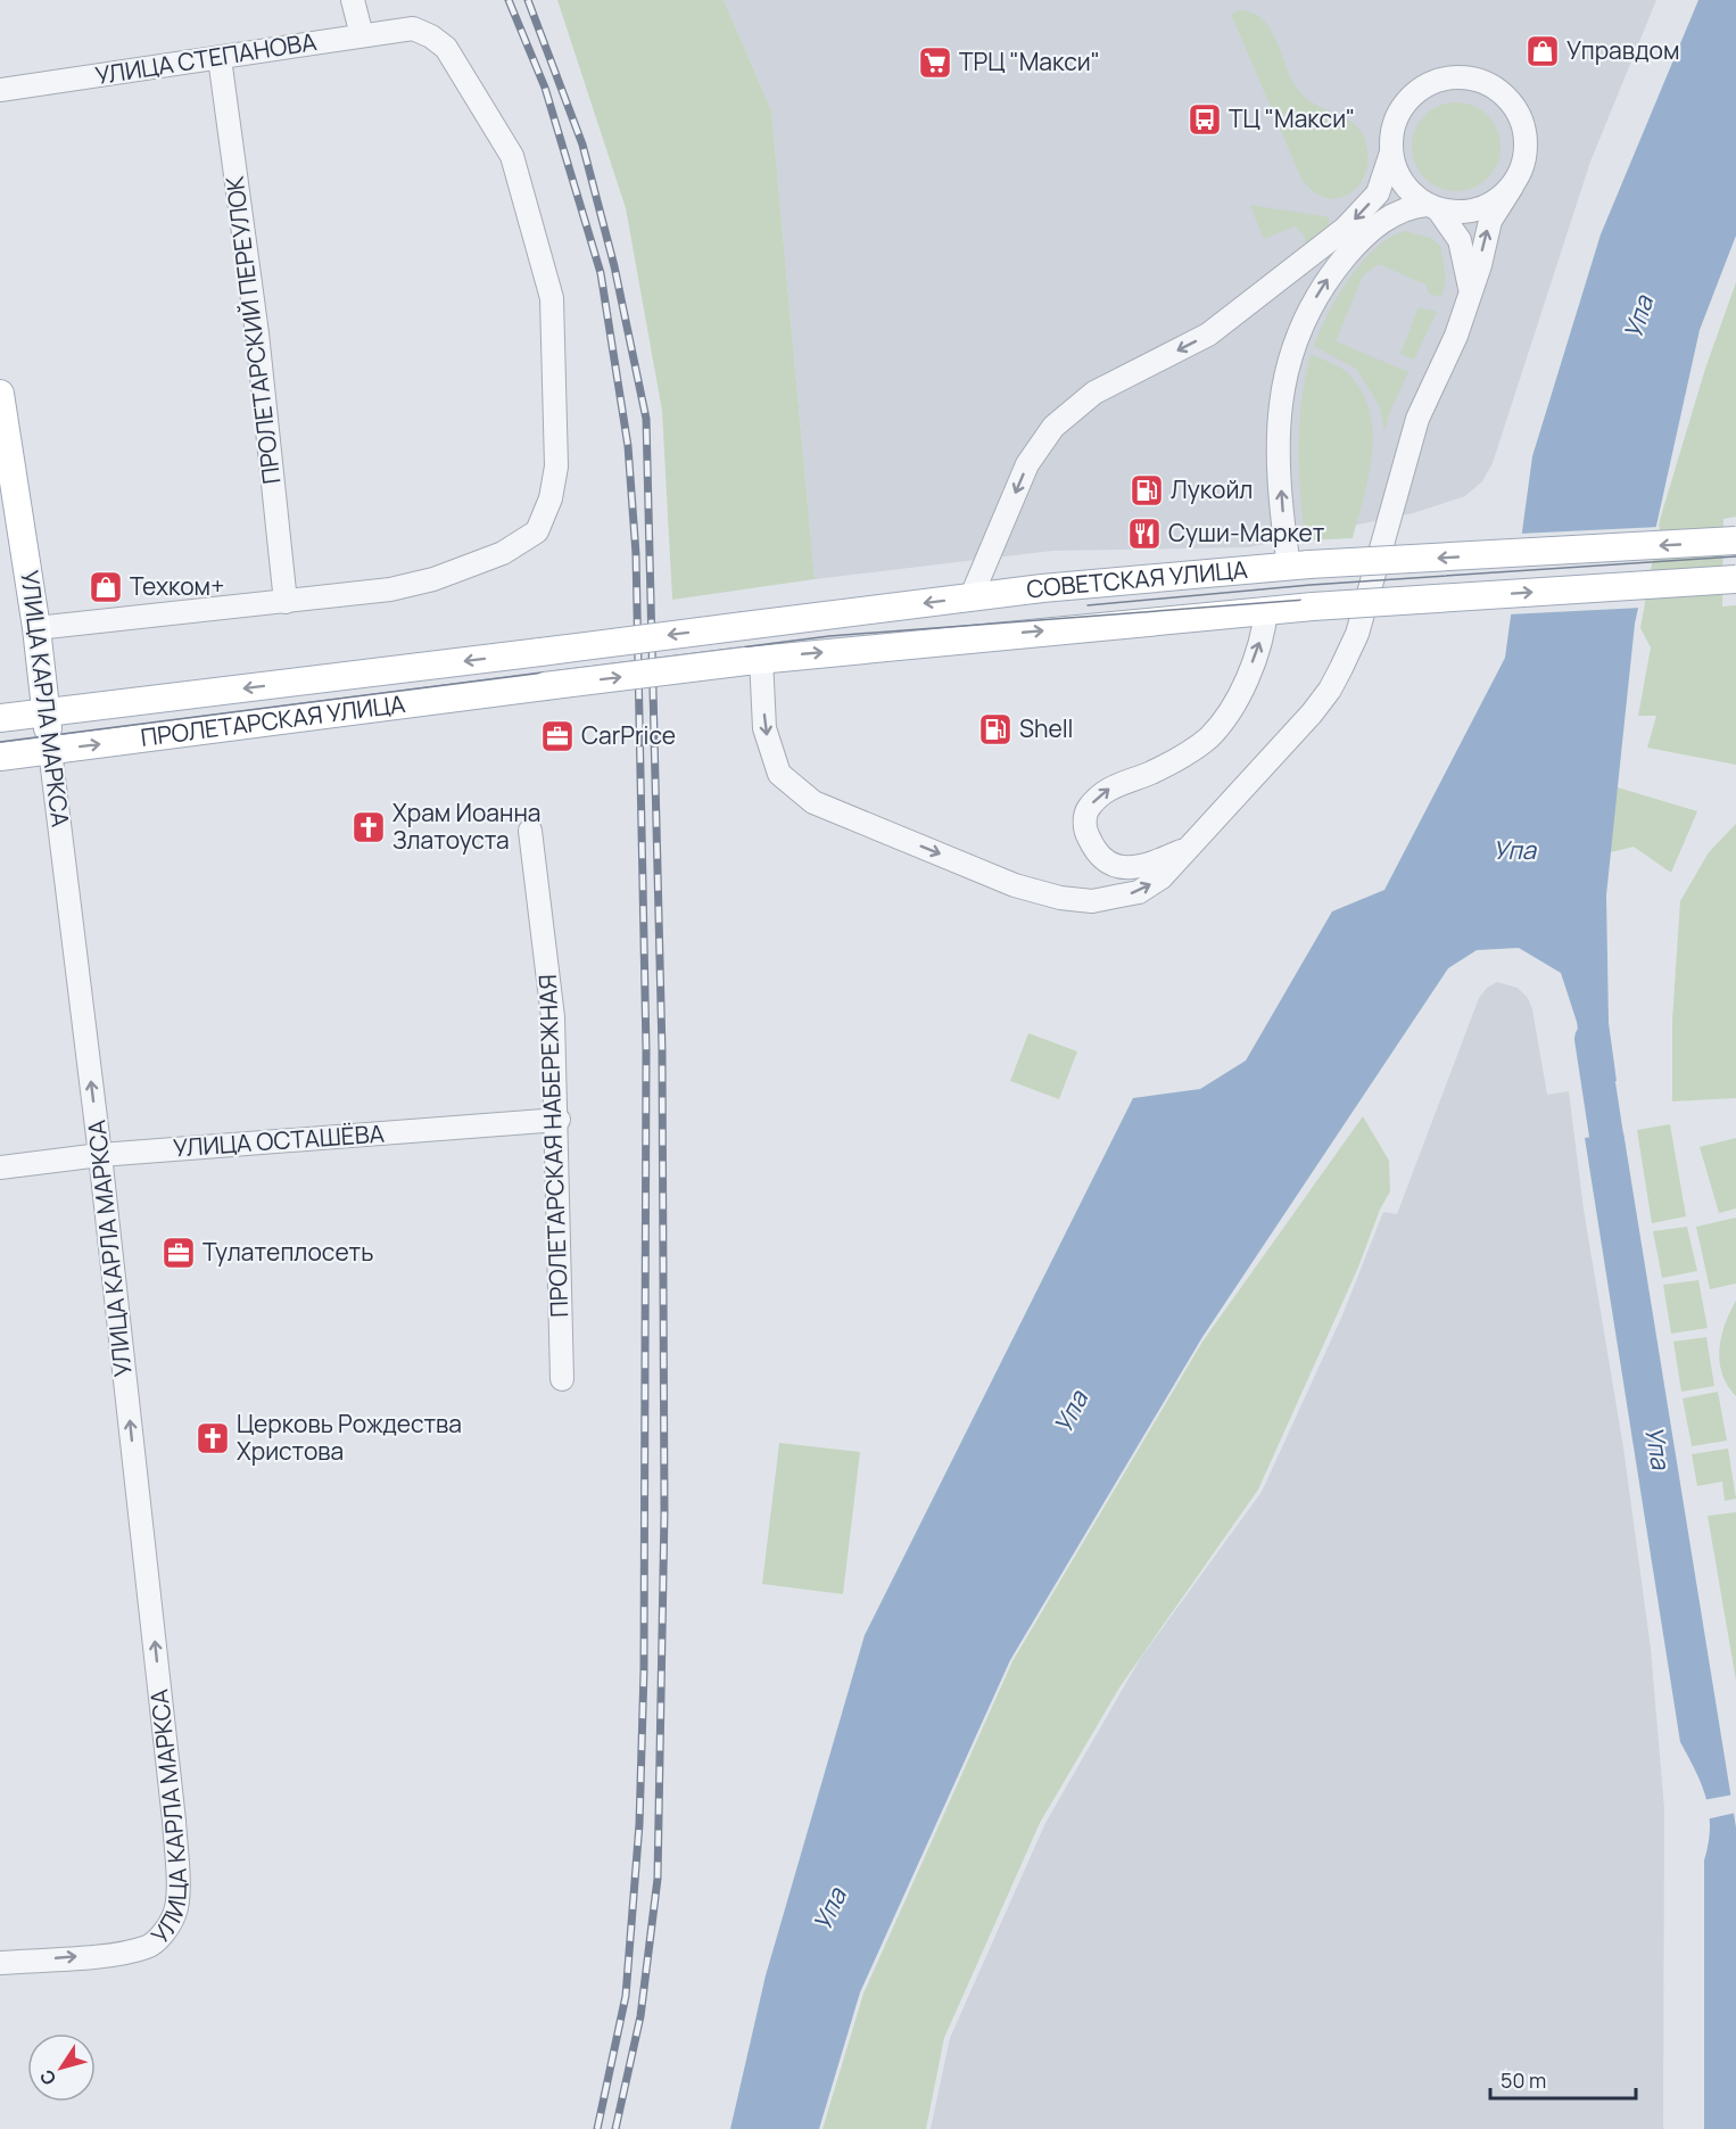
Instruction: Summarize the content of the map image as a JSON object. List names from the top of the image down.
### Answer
{
  "streets": {
    "main road": ["СОВЕТСКАЯ УЛИЦА", "УЛИЦА КАРЛА МАРКСА", "ПРОЛЕТАРСКАЯ УЛИЦА"],
    "street": [
      "УЛИЦА СТЕПАНОВА",
      "ПРОЛЕТАРСКИЙ ПЕРЕУЛОК",
      "УЛИЦА ОСТАШЁВА",
      "ПРОЛЕТАРСКАЯ НАБЕРЕЖНАЯ"
    ]
  },
  "crossings": [
    ["УЛИЦА СТЕПАНОВА", "ПРОЛЕТАРСКИЙ ПЕРЕУЛОК"],
    ["СОВЕТСКАЯ УЛИЦА", "ПРОЛЕТАРСКАЯ УЛИЦА"],
    ["УЛИЦА КАРЛА МАРКСА", "ПРОЛЕТАРСКАЯ УЛИЦА"],
    ["УЛИЦА КАРЛА МАРКСА", "УЛИЦА ОСТАШЁВА"],
    ["УЛИЦА ОСТАШЁВА", "ПРОЛЕТАРСКАЯ НАБЕРЕЖНАЯ"]
  ],
  "one_way": ["УЛИЦА КАРЛА МАРКСА"],
  "water": ["Упа"],
  "places": {
    "shop": ["Управдом", "Техком+"],
    "supermarket": ["ТРЦ \"Макси\""],
    "bus stop": ["ТЦ \"Макси\""],
    "fuel station": ["Лукойл", "Shell"],
    "restaurant": ["Суши-Маркет"],
    "office": ["CarPrice", "Тулатеплосеть"],
    "church": ["Храм Иоанна Златоуста", "Церковь Рождества Христова"]
  },
  "scale_bar": "50 m",
  "north": "bottom left"
}
